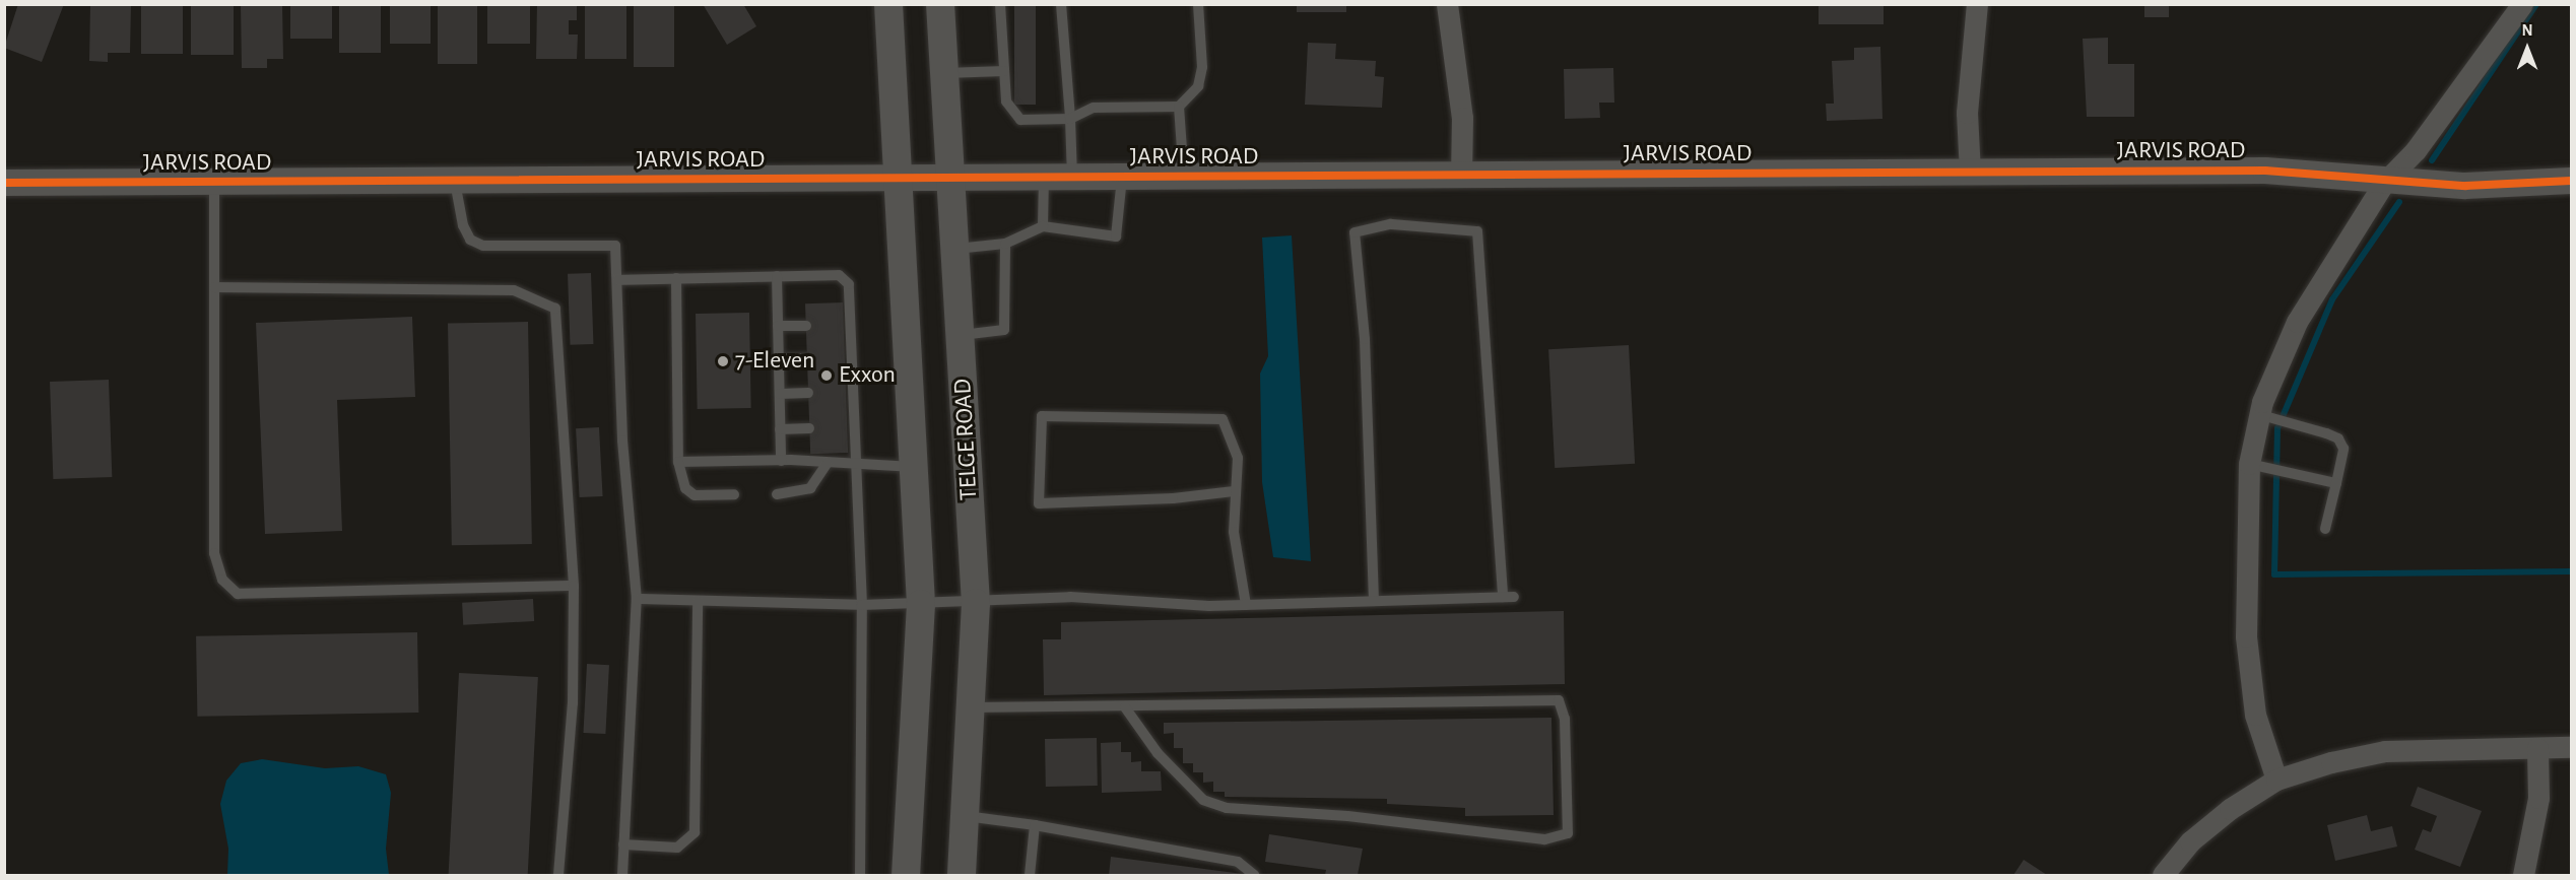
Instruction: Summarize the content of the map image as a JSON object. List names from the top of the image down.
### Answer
{
  "streets": {
    "main road": ["TELGE ROAD"],
    "street": ["JARVIS ROAD"]
  },
  "crossings": [
    ["JARVIS ROAD", "TELGE ROAD"]
  ],
  "places": ["7-Eleven", "Exxon"],
  "north": "top"
}
